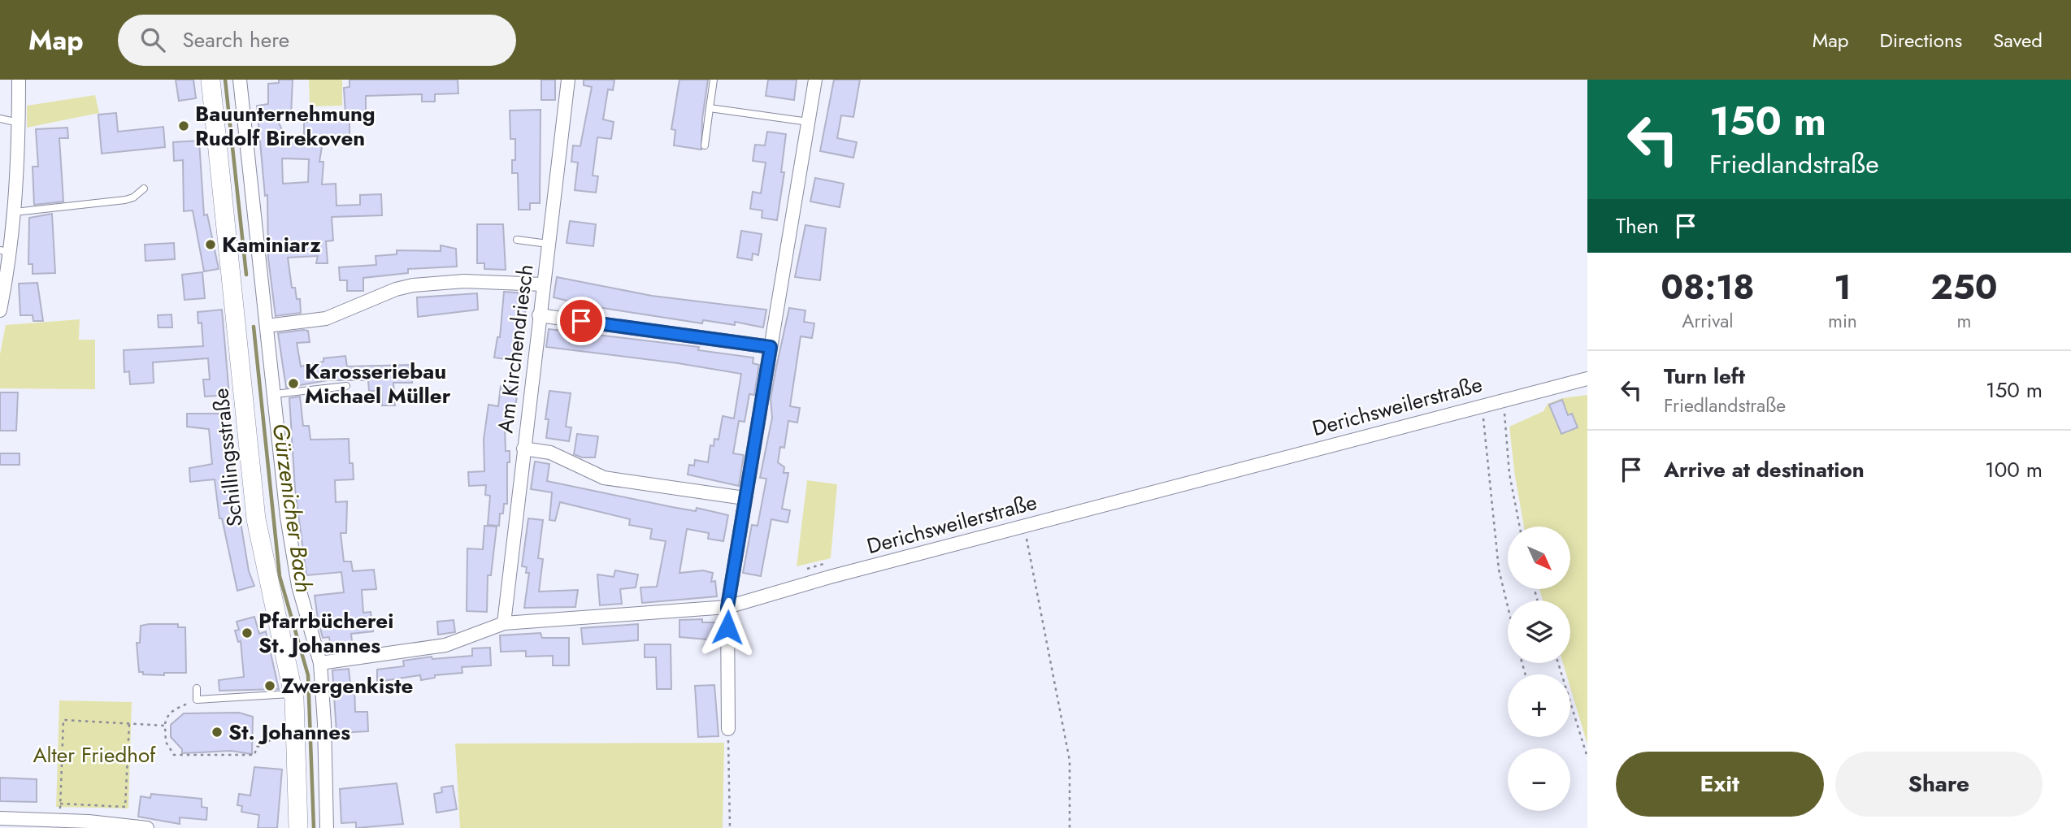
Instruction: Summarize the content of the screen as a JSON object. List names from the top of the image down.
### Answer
{
  "streets": {
    "main road": ["Schillingsstraße"],
    "street": ["Am Kirchendriesch", "Derichsweilerstraße"]
  },
  "crossings": [
    ["Am Kirchendriesch", "Derichsweilerstraße"]
  ],
  "water": ["Gürzenicher Bach"],
  "parks": ["Alter Friedhof"],
  "places": [
    "Bauunternehmung Rudolf Birekoven",
    "Kaminiarz",
    "Karosseriebau Michael Müller",
    "Pfarrbücherei St. Johannes",
    "Zwergenkiste",
    "St. Johannes"
  ],
  "north": "bottom right",
  "page": {
    "header": "Map",
    "search": "Search here",
    "nav": ["Map", "Directions", "Saved"],
    "turn": ["150 m", "Friedlandstraße"],
    "then": "Then",
    "eta": [
      "08:18",
      "Arrival",
      "1",
      "min",
      "250",
      "m"
    ],
    "list": [
      {
        "name": "Turn left",
        "note": "Friedlandstraße",
        "value": "150 m"
      },
      {
        "name": "Arrive at destination",
        "value": "100 m"
      }
    ],
    "map_buttons": ["+", "−"],
    "buttons": ["Exit", "Share"]
  }
}
